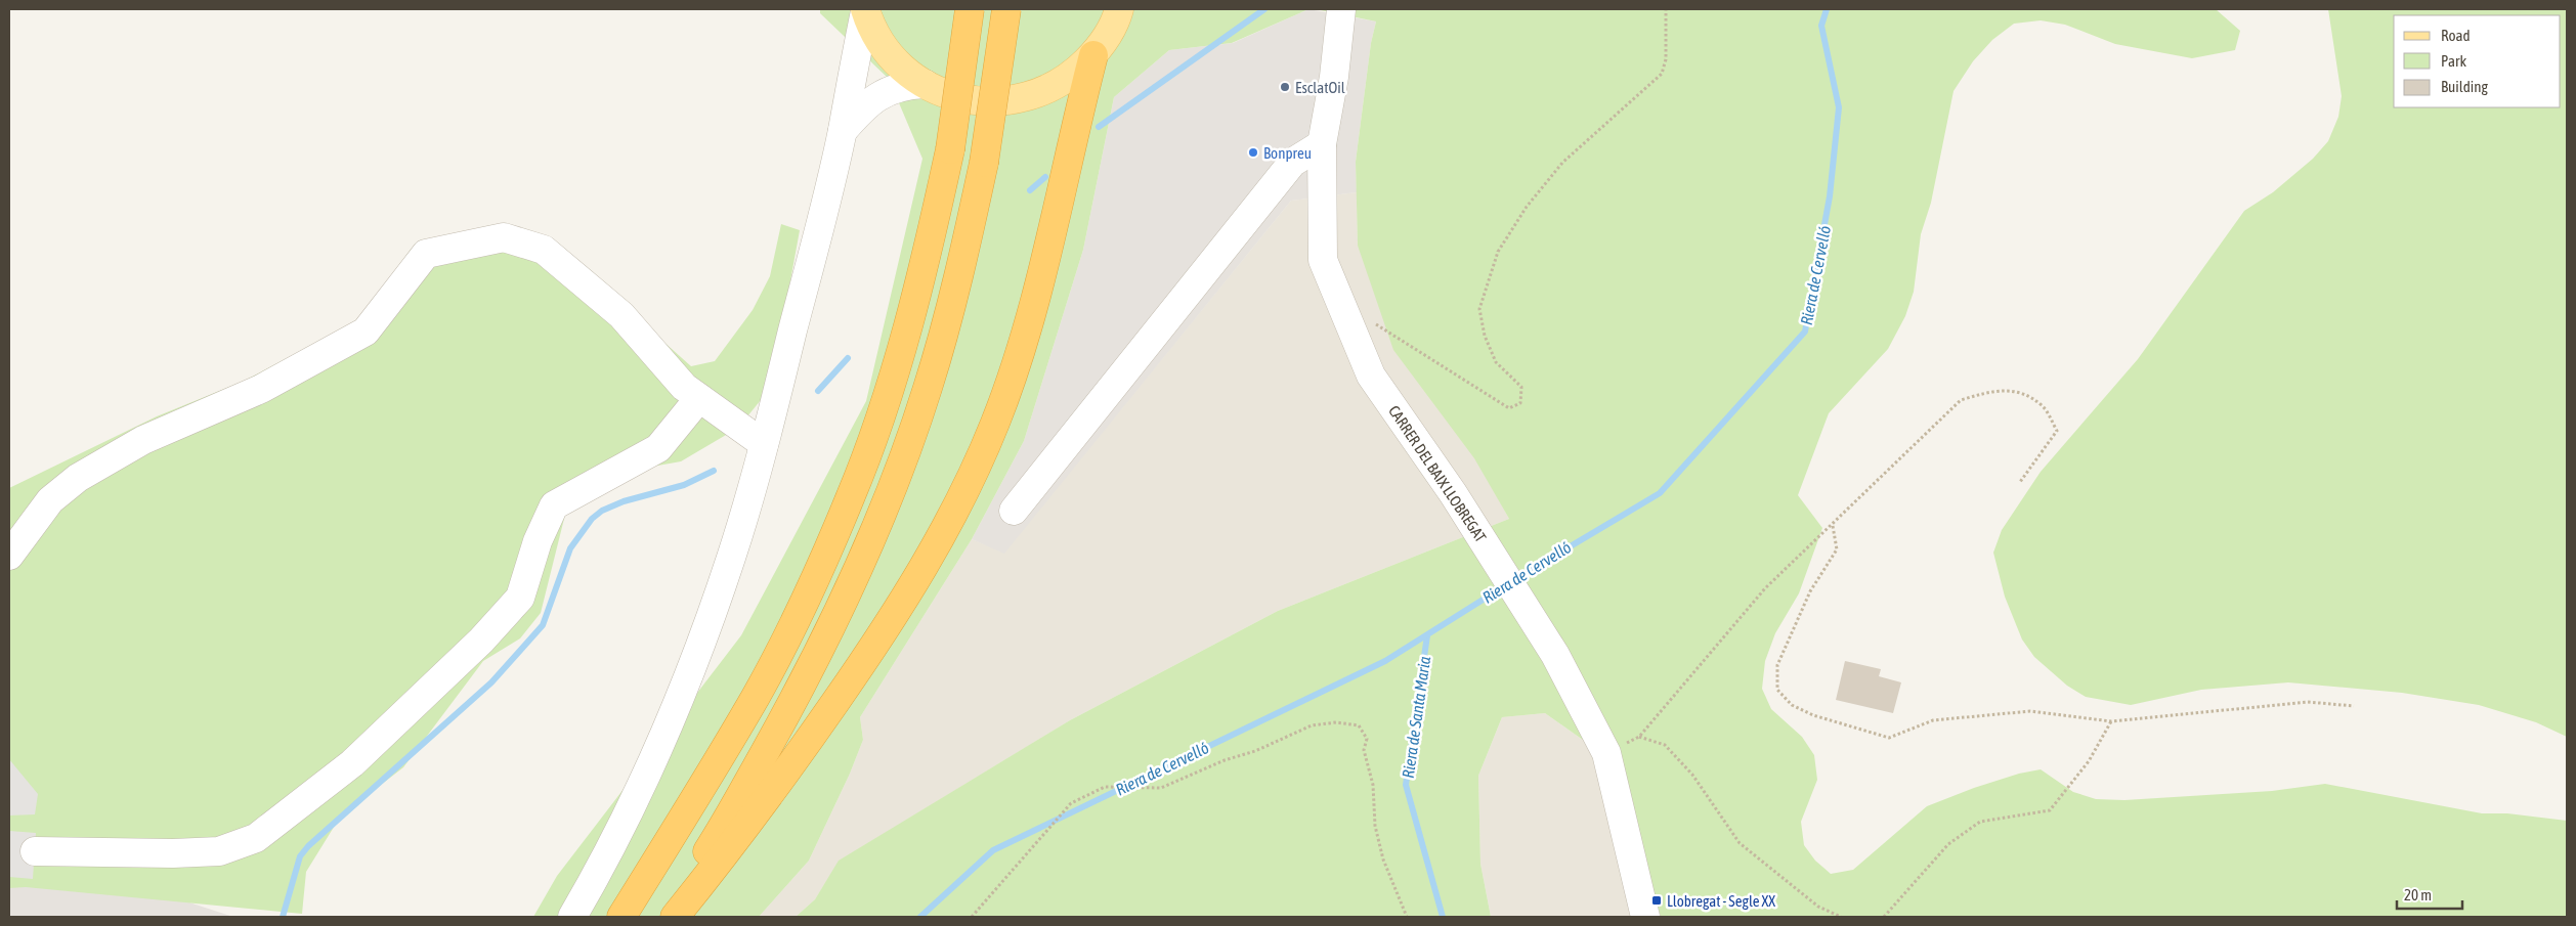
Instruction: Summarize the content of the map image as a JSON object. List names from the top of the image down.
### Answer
{
  "streets": {
    "street": ["CARRER DEL BAIX LLOBREGAT"]
  },
  "water": ["Riera de Cervelló", "Riera de Santa Maria"],
  "places": {
    "other": ["EsclatOil", "Bonpreu"],
    "transit": ["Llobregat - Segle XX"]
  },
  "legend": ["Road", "Park", "Building"],
  "scale_bar": "20 m"
}
